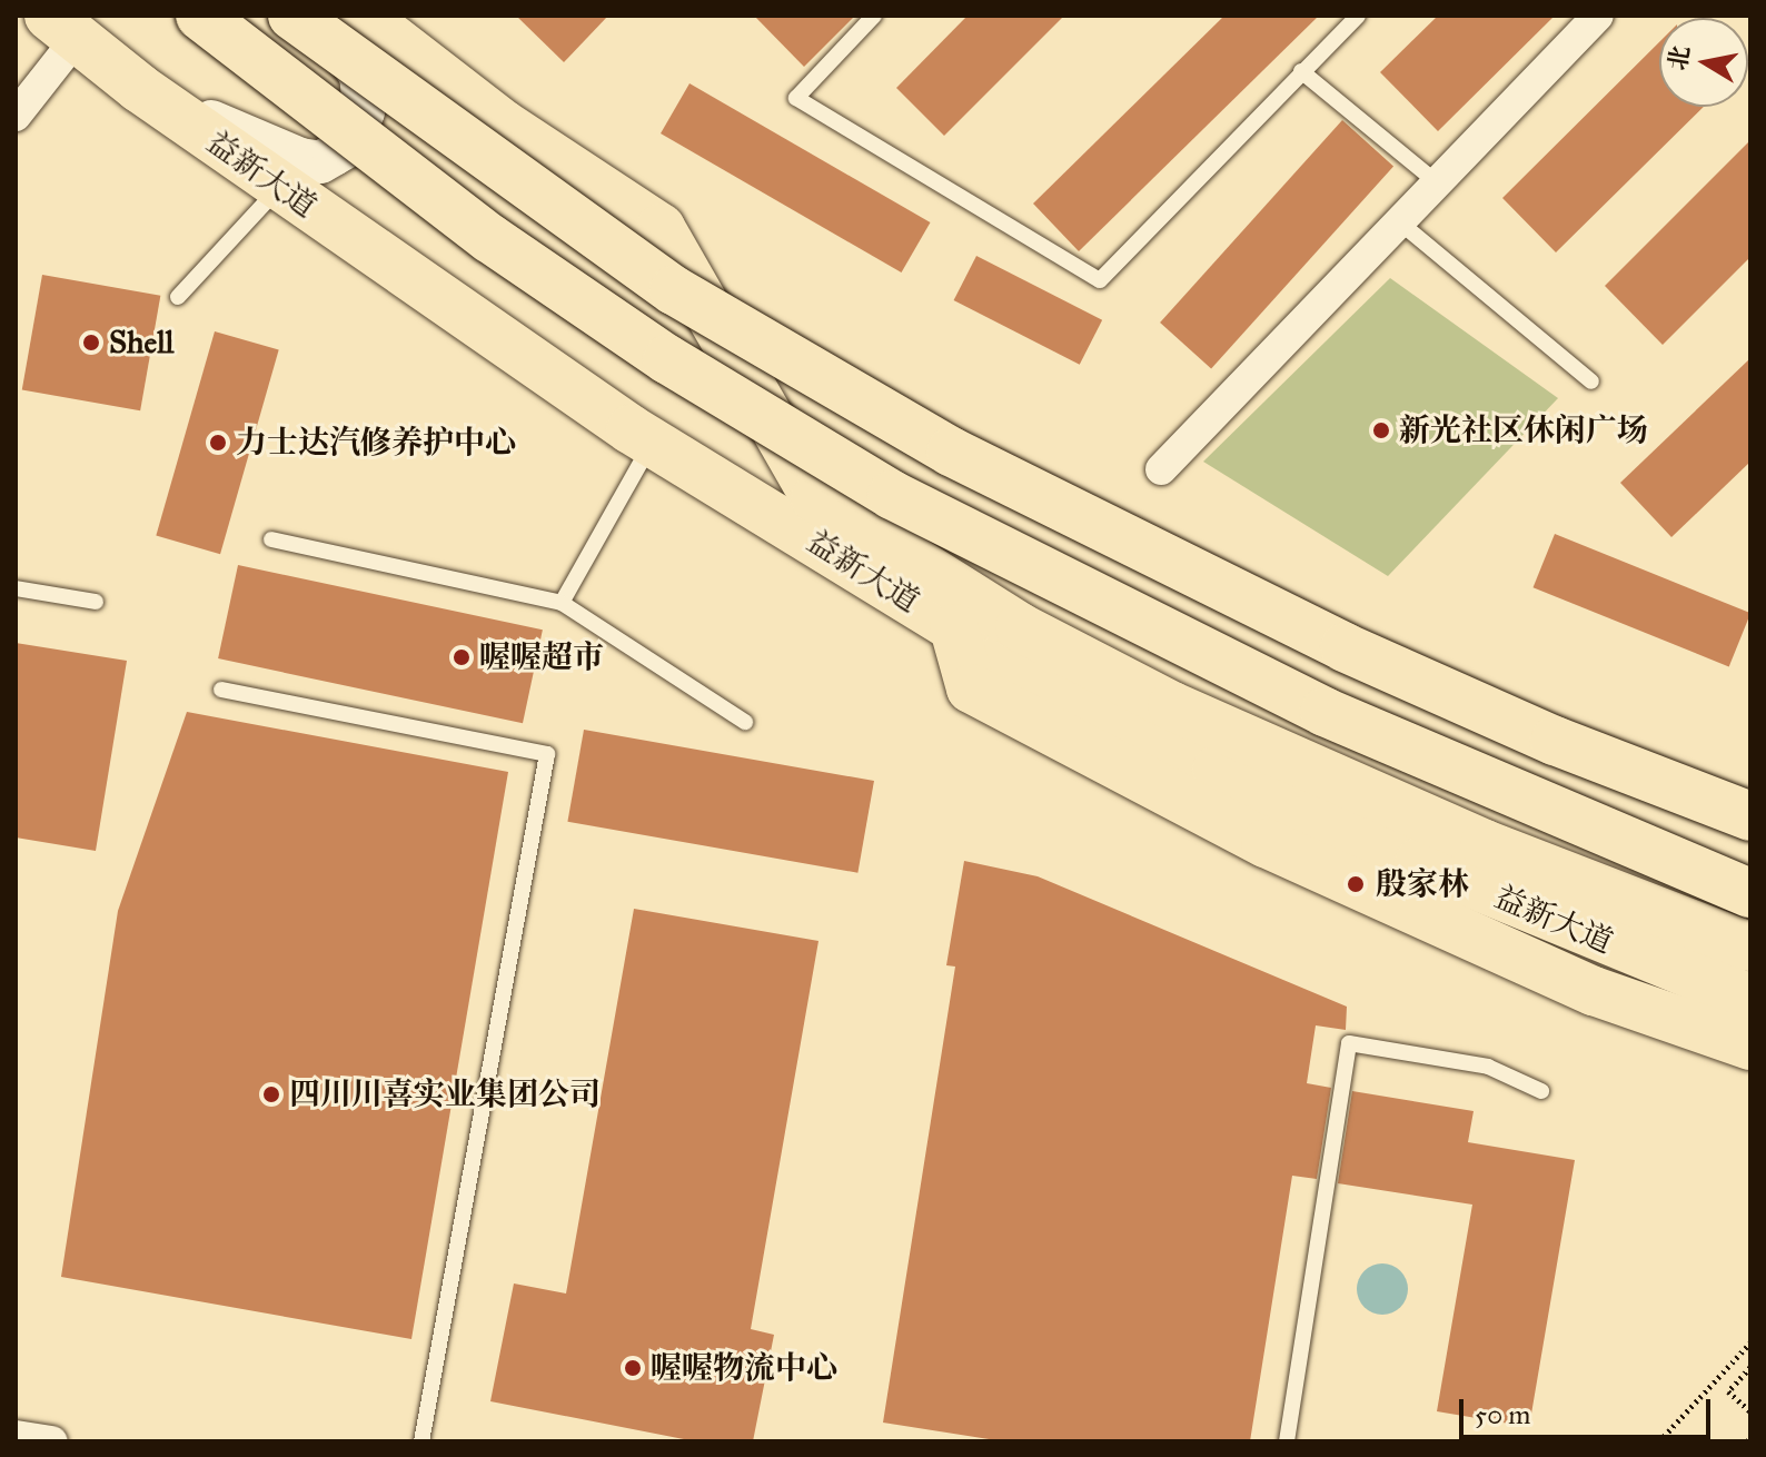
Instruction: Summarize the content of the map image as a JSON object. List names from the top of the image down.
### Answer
{
  "streets": {
    "main road": ["益新大道"]
  },
  "places": [
    "Shell",
    "新光社区休闲广场",
    "力士达汽修养护中心",
    "喔喔超市",
    "殷家林",
    "四川川喜实业集团公司",
    "喔喔物流中心"
  ],
  "scale_bar": "50 m",
  "north": "left"
}
